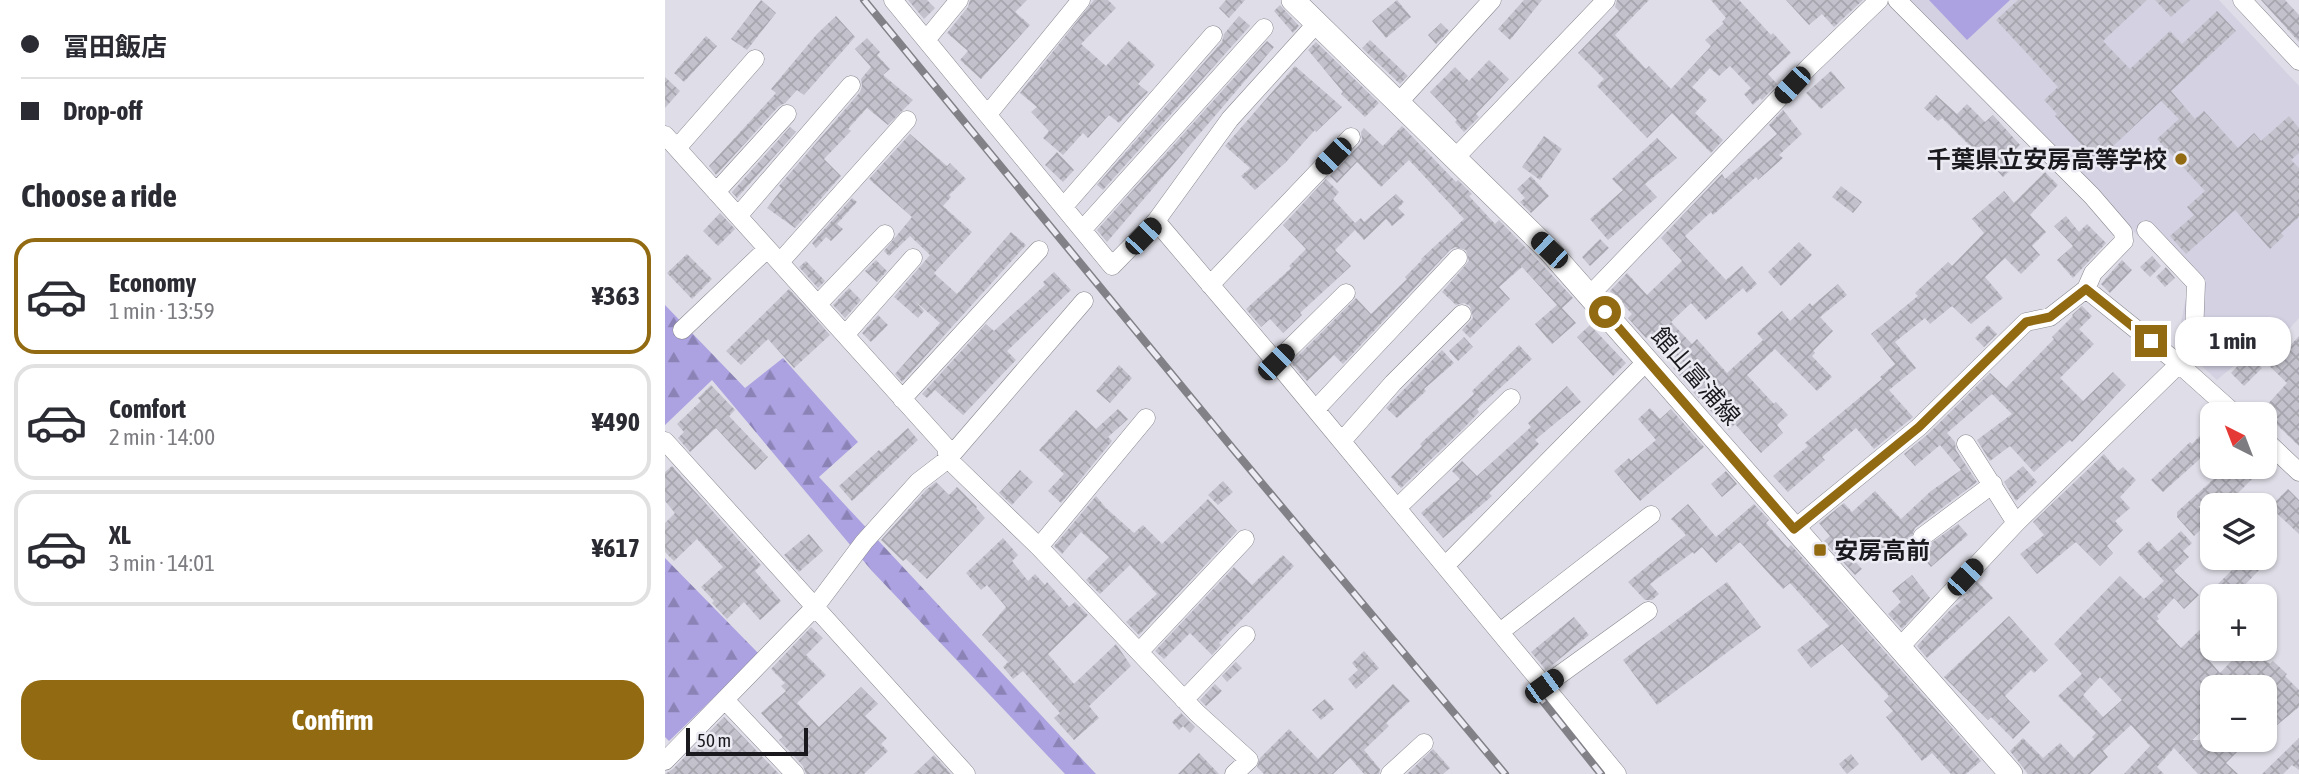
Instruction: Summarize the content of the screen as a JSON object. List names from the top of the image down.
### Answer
{
  "streets": {
    "main road": ["館山富浦線"]
  },
  "places": {
    "other": ["千葉県立安房高等学校"],
    "transit": ["安房高前"]
  },
  "scale_bar": "50 m",
  "north": "top left",
  "page": {
    "banner": ["冨田飯店", "Drop-off"],
    "heading": "Choose a ride",
    "list": [
      {
        "name": "Economy",
        "note": "1 min · 13:59",
        "value": "¥363"
      },
      {
        "name": "Comfort",
        "note": "2 min · 14:00",
        "value": "¥490"
      },
      {
        "name": "XL",
        "note": "3 min · 14:01",
        "value": "¥617"
      }
    ],
    "bubble": "1 min",
    "map_buttons": ["+", "−"],
    "buttons": "Confirm",
    "scale": "50 m"
  }
}
